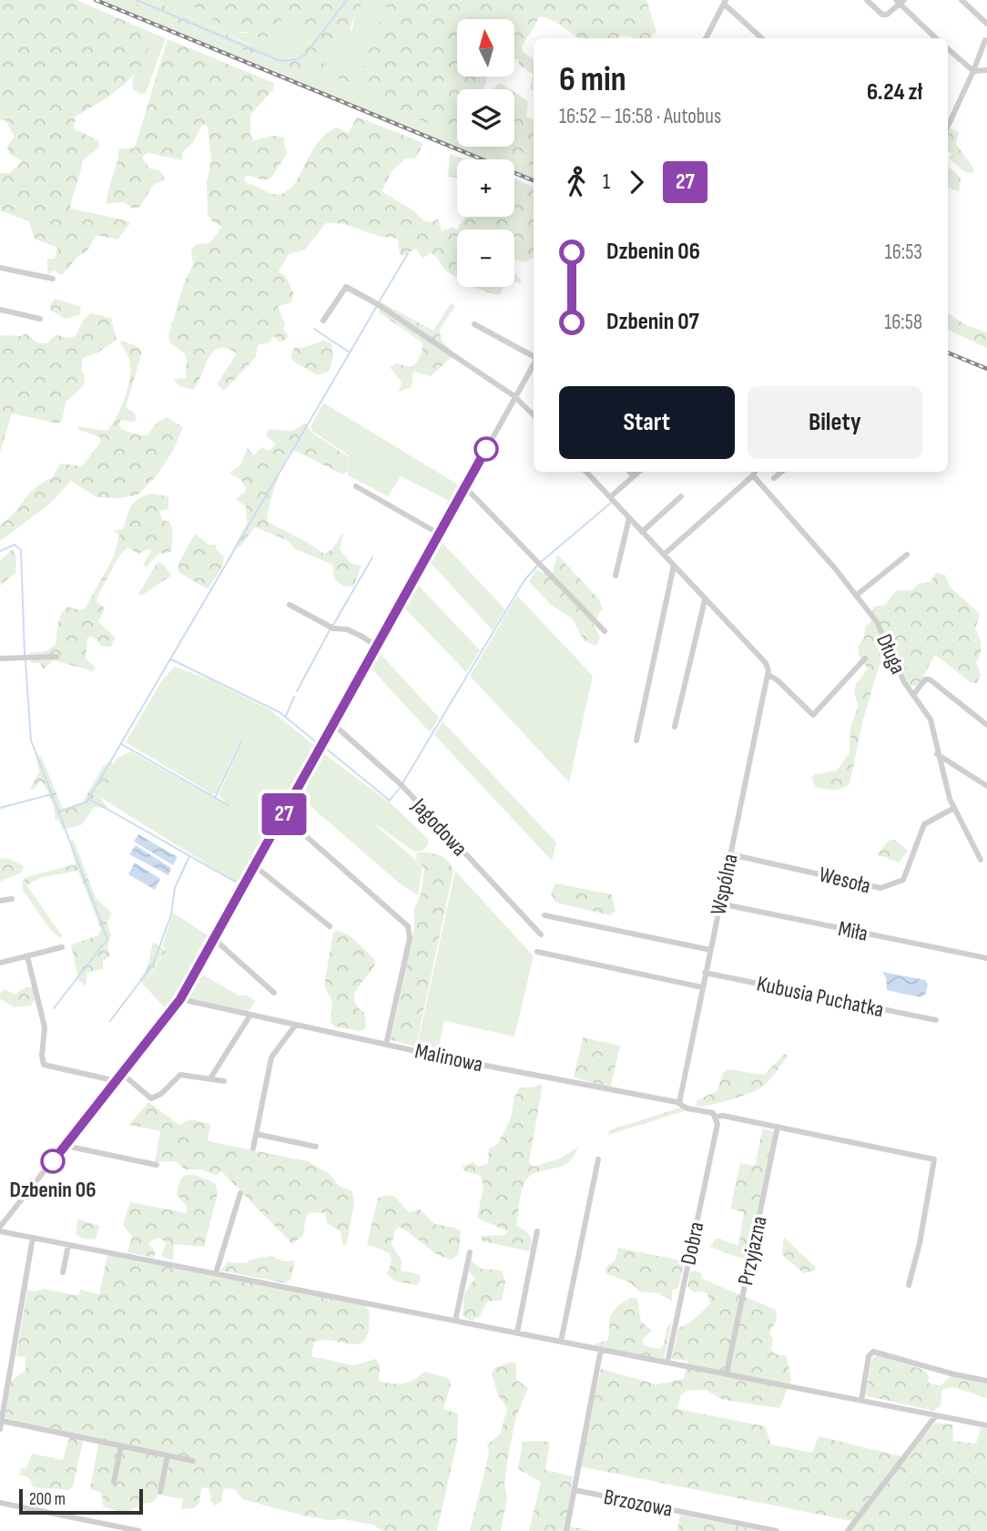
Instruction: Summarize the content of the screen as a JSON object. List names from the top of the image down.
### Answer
{
  "streets": {
    "street": [
      "Długa",
      "Jagodowa",
      "Wesoła",
      "Wspólna",
      "Miła",
      "Kubusia Puchatka",
      "Malinowa",
      "Dobra",
      "Przyjazna",
      "Brzozowa"
    ]
  },
  "crossings": [
    ["Długa", "Wesoła"],
    ["Wesoła", "Wspólna"],
    ["Wspólna", "Miła"],
    ["Wspólna", "Kubusia Puchatka"],
    ["Wspólna", "Malinowa"],
    ["Malinowa", "Dobra"],
    ["Malinowa", "Przyjazna"]
  ],
  "places": ["Dzbenin 06"],
  "lines": ["bus line 27"],
  "scale_bar": "200 m",
  "north": "top",
  "page": {
    "on_map": "27",
    "map_buttons": ["+", "−"],
    "heading": ["6 min", "16:52 – 16:58 · Autobus", "6.24 zł"],
    "legs": ["1", "27"],
    "list": [
      {
        "name": "Dzbenin 06",
        "value": "16:53"
      },
      {
        "name": "Dzbenin 07",
        "value": "16:58"
      }
    ],
    "buttons": ["Start", "Bilety"],
    "scale": "200 m"
  }
}
